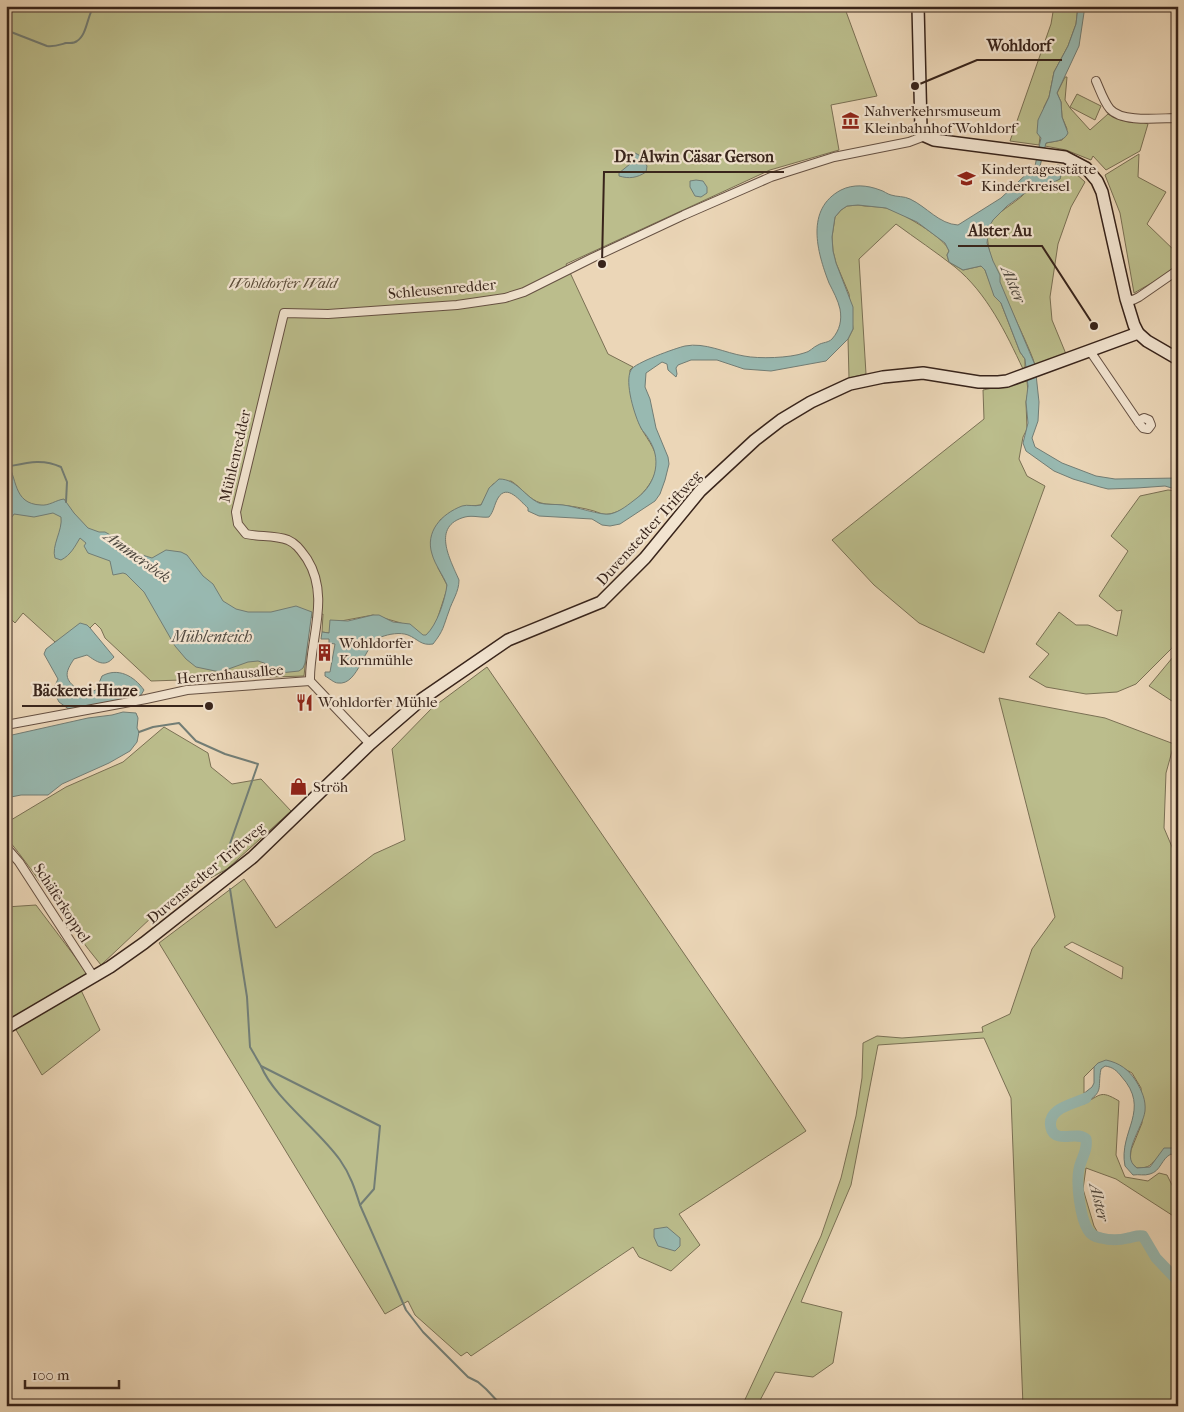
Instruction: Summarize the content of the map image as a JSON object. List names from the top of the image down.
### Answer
{
  "streets": {
    "street": [
      "Schleusenredder",
      "Mühlenredder",
      "Duvenstedter Triftweg",
      "Herrenhausallee",
      "Schäferkoppel"
    ]
  },
  "crossings": [
    ["Schleusenredder", "Mühlenredder"],
    ["Mühlenredder", "Herrenhausallee"],
    ["Duvenstedter Triftweg", "Schäferkoppel"]
  ],
  "water": ["Alster", "Ammersbek", "Mühlenteich"],
  "parks": ["Wohldorfer Wald"],
  "places": {
    "other": [
      "Wohldorf",
      "Dr. Alwin Cäsar Gerson",
      "Alster Au",
      "Bäckerei Hinze"
    ],
    "museum": ["Nahverkehrsmuseum Kleinbahnhof Wohldorf"],
    "school or university": ["Kindertagesstätte Kinderkreisel"],
    "building": ["Wohldorfer Kornmühle"],
    "restaurant": ["Wohldorfer Mühle"],
    "shop": ["Ströh"]
  },
  "scale_bar": "100 m"
}
